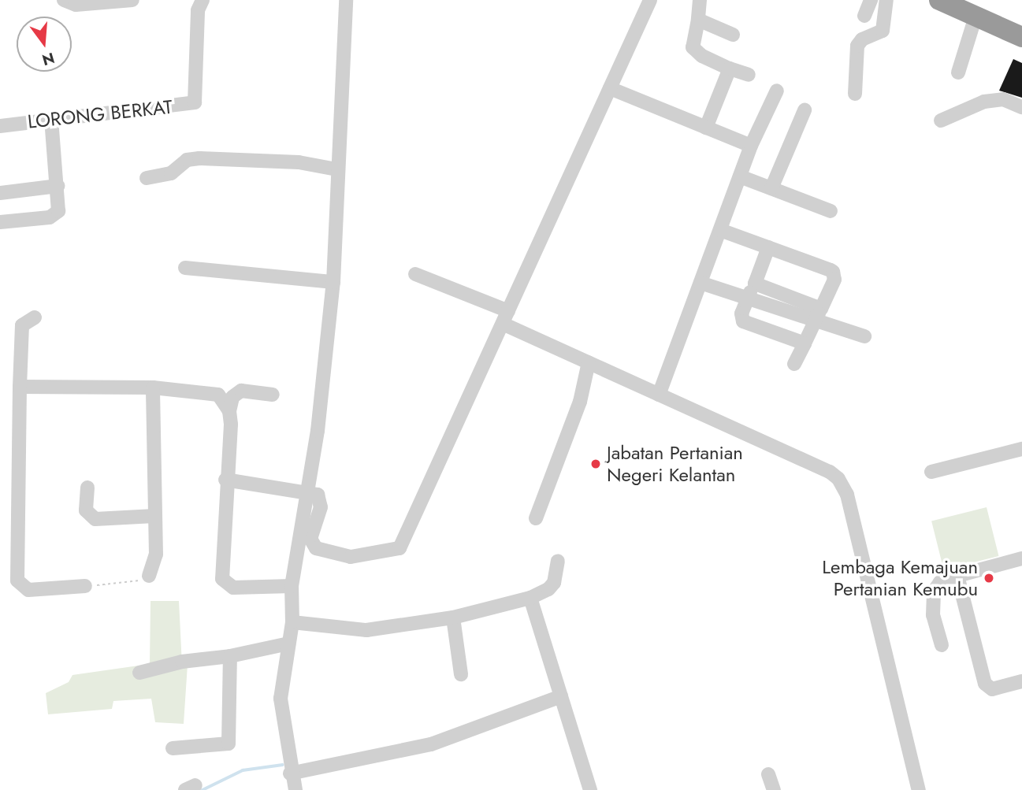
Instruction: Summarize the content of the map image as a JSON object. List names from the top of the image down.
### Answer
{
  "streets": {
    "street": ["LORONG BERKAT"]
  },
  "places": ["Jabatan Pertanian Negeri Kelantan", "Lembaga Kemajuan Pertanian Kemubu"],
  "north": "bottom"
}
